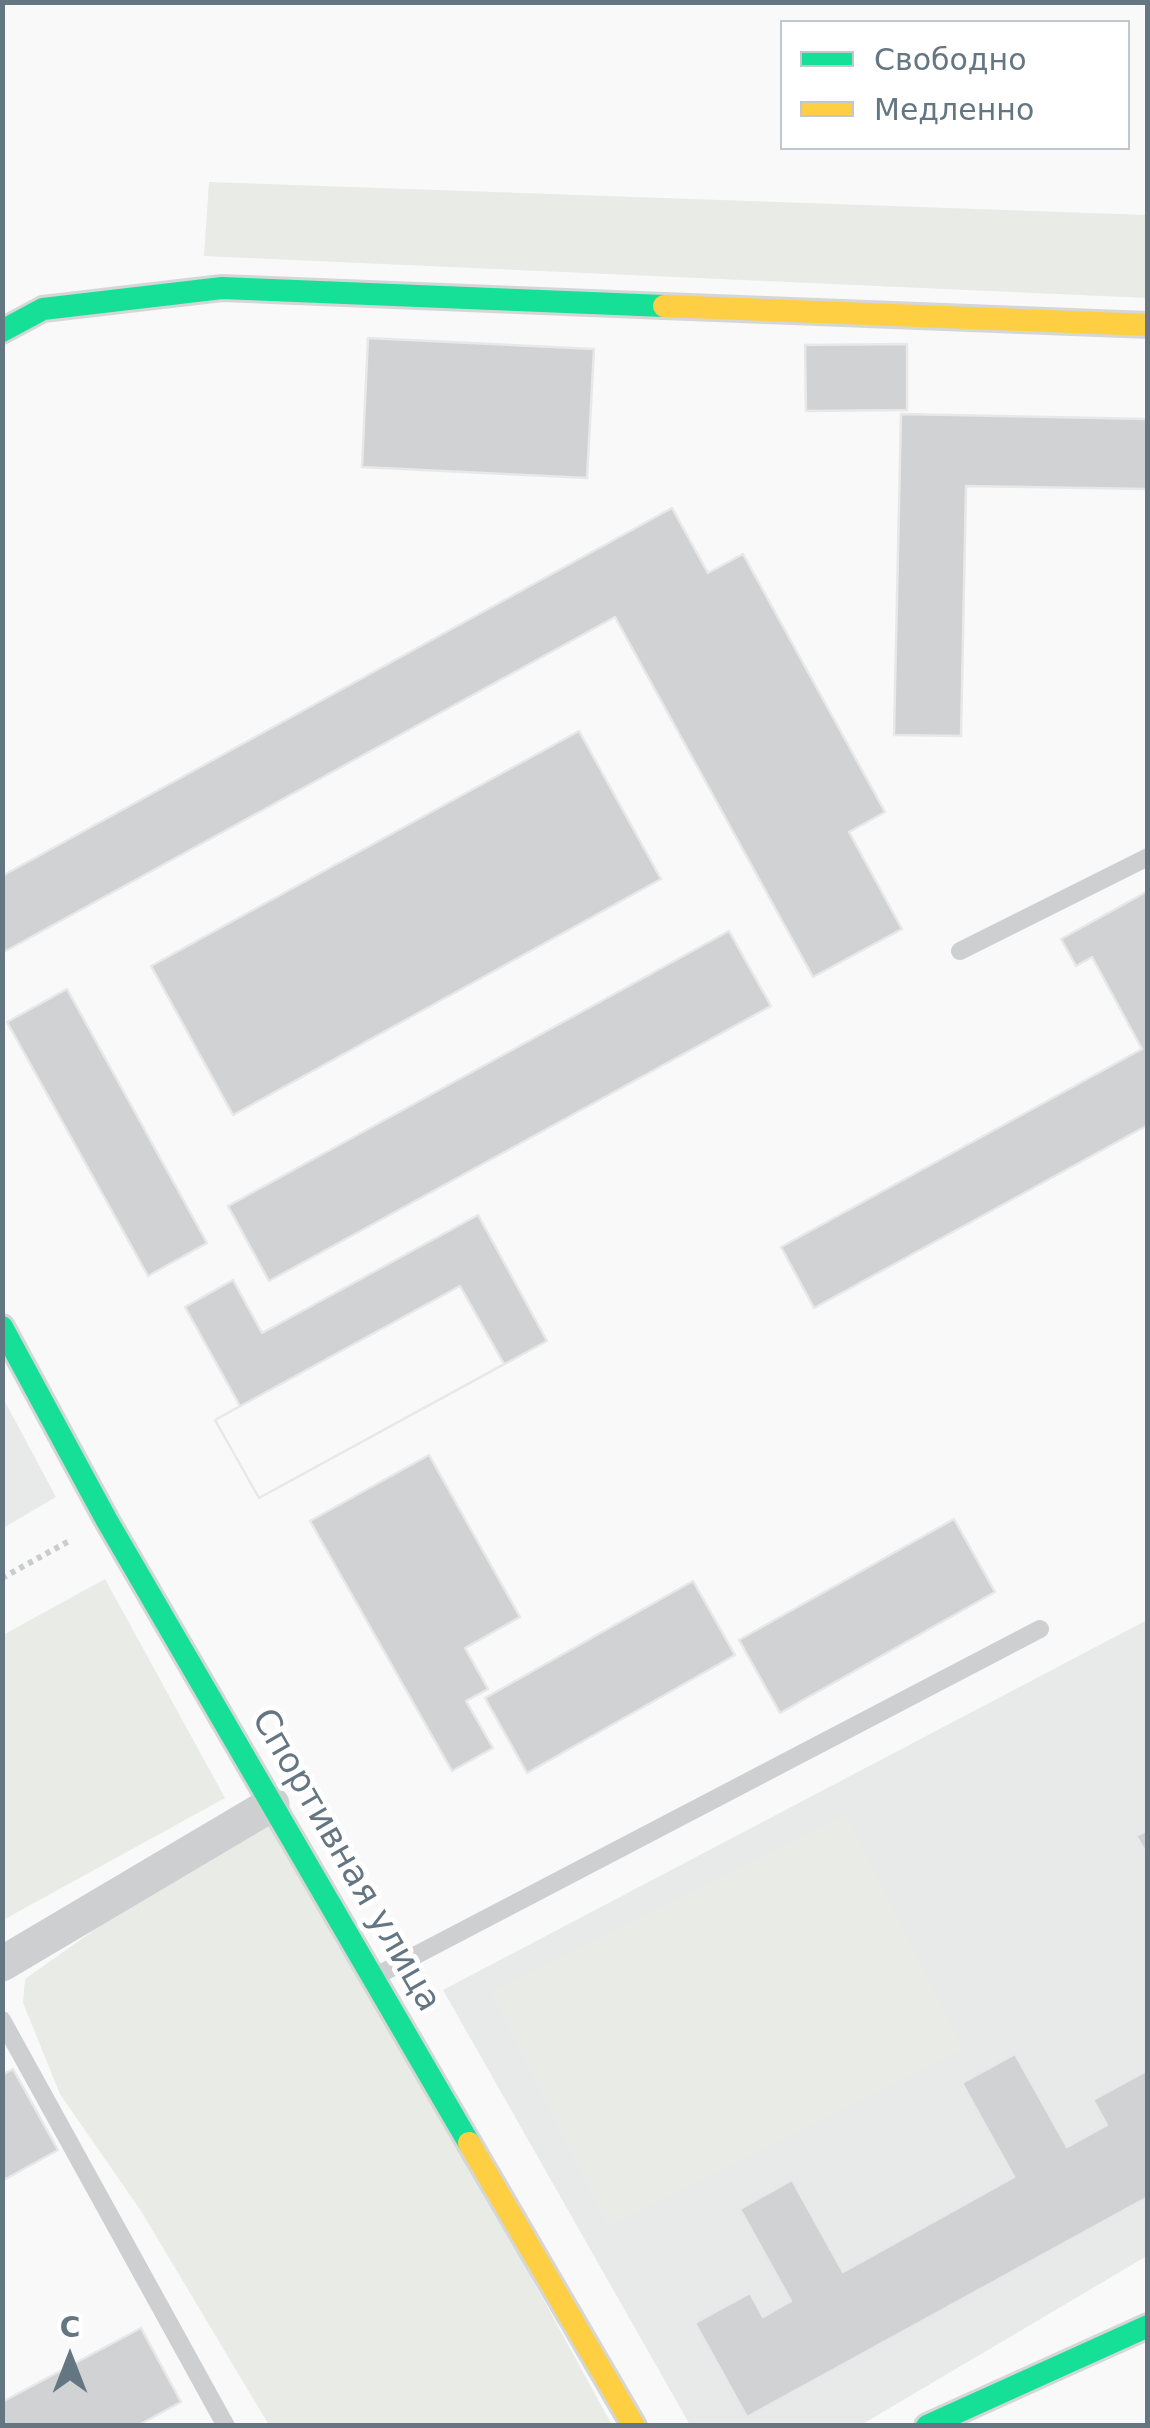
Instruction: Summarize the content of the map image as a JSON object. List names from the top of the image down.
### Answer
{
  "streets": {
    "street": ["Спортивная улица"]
  },
  "legend": ["Свободно", "Медленно"],
  "north": "top"
}
